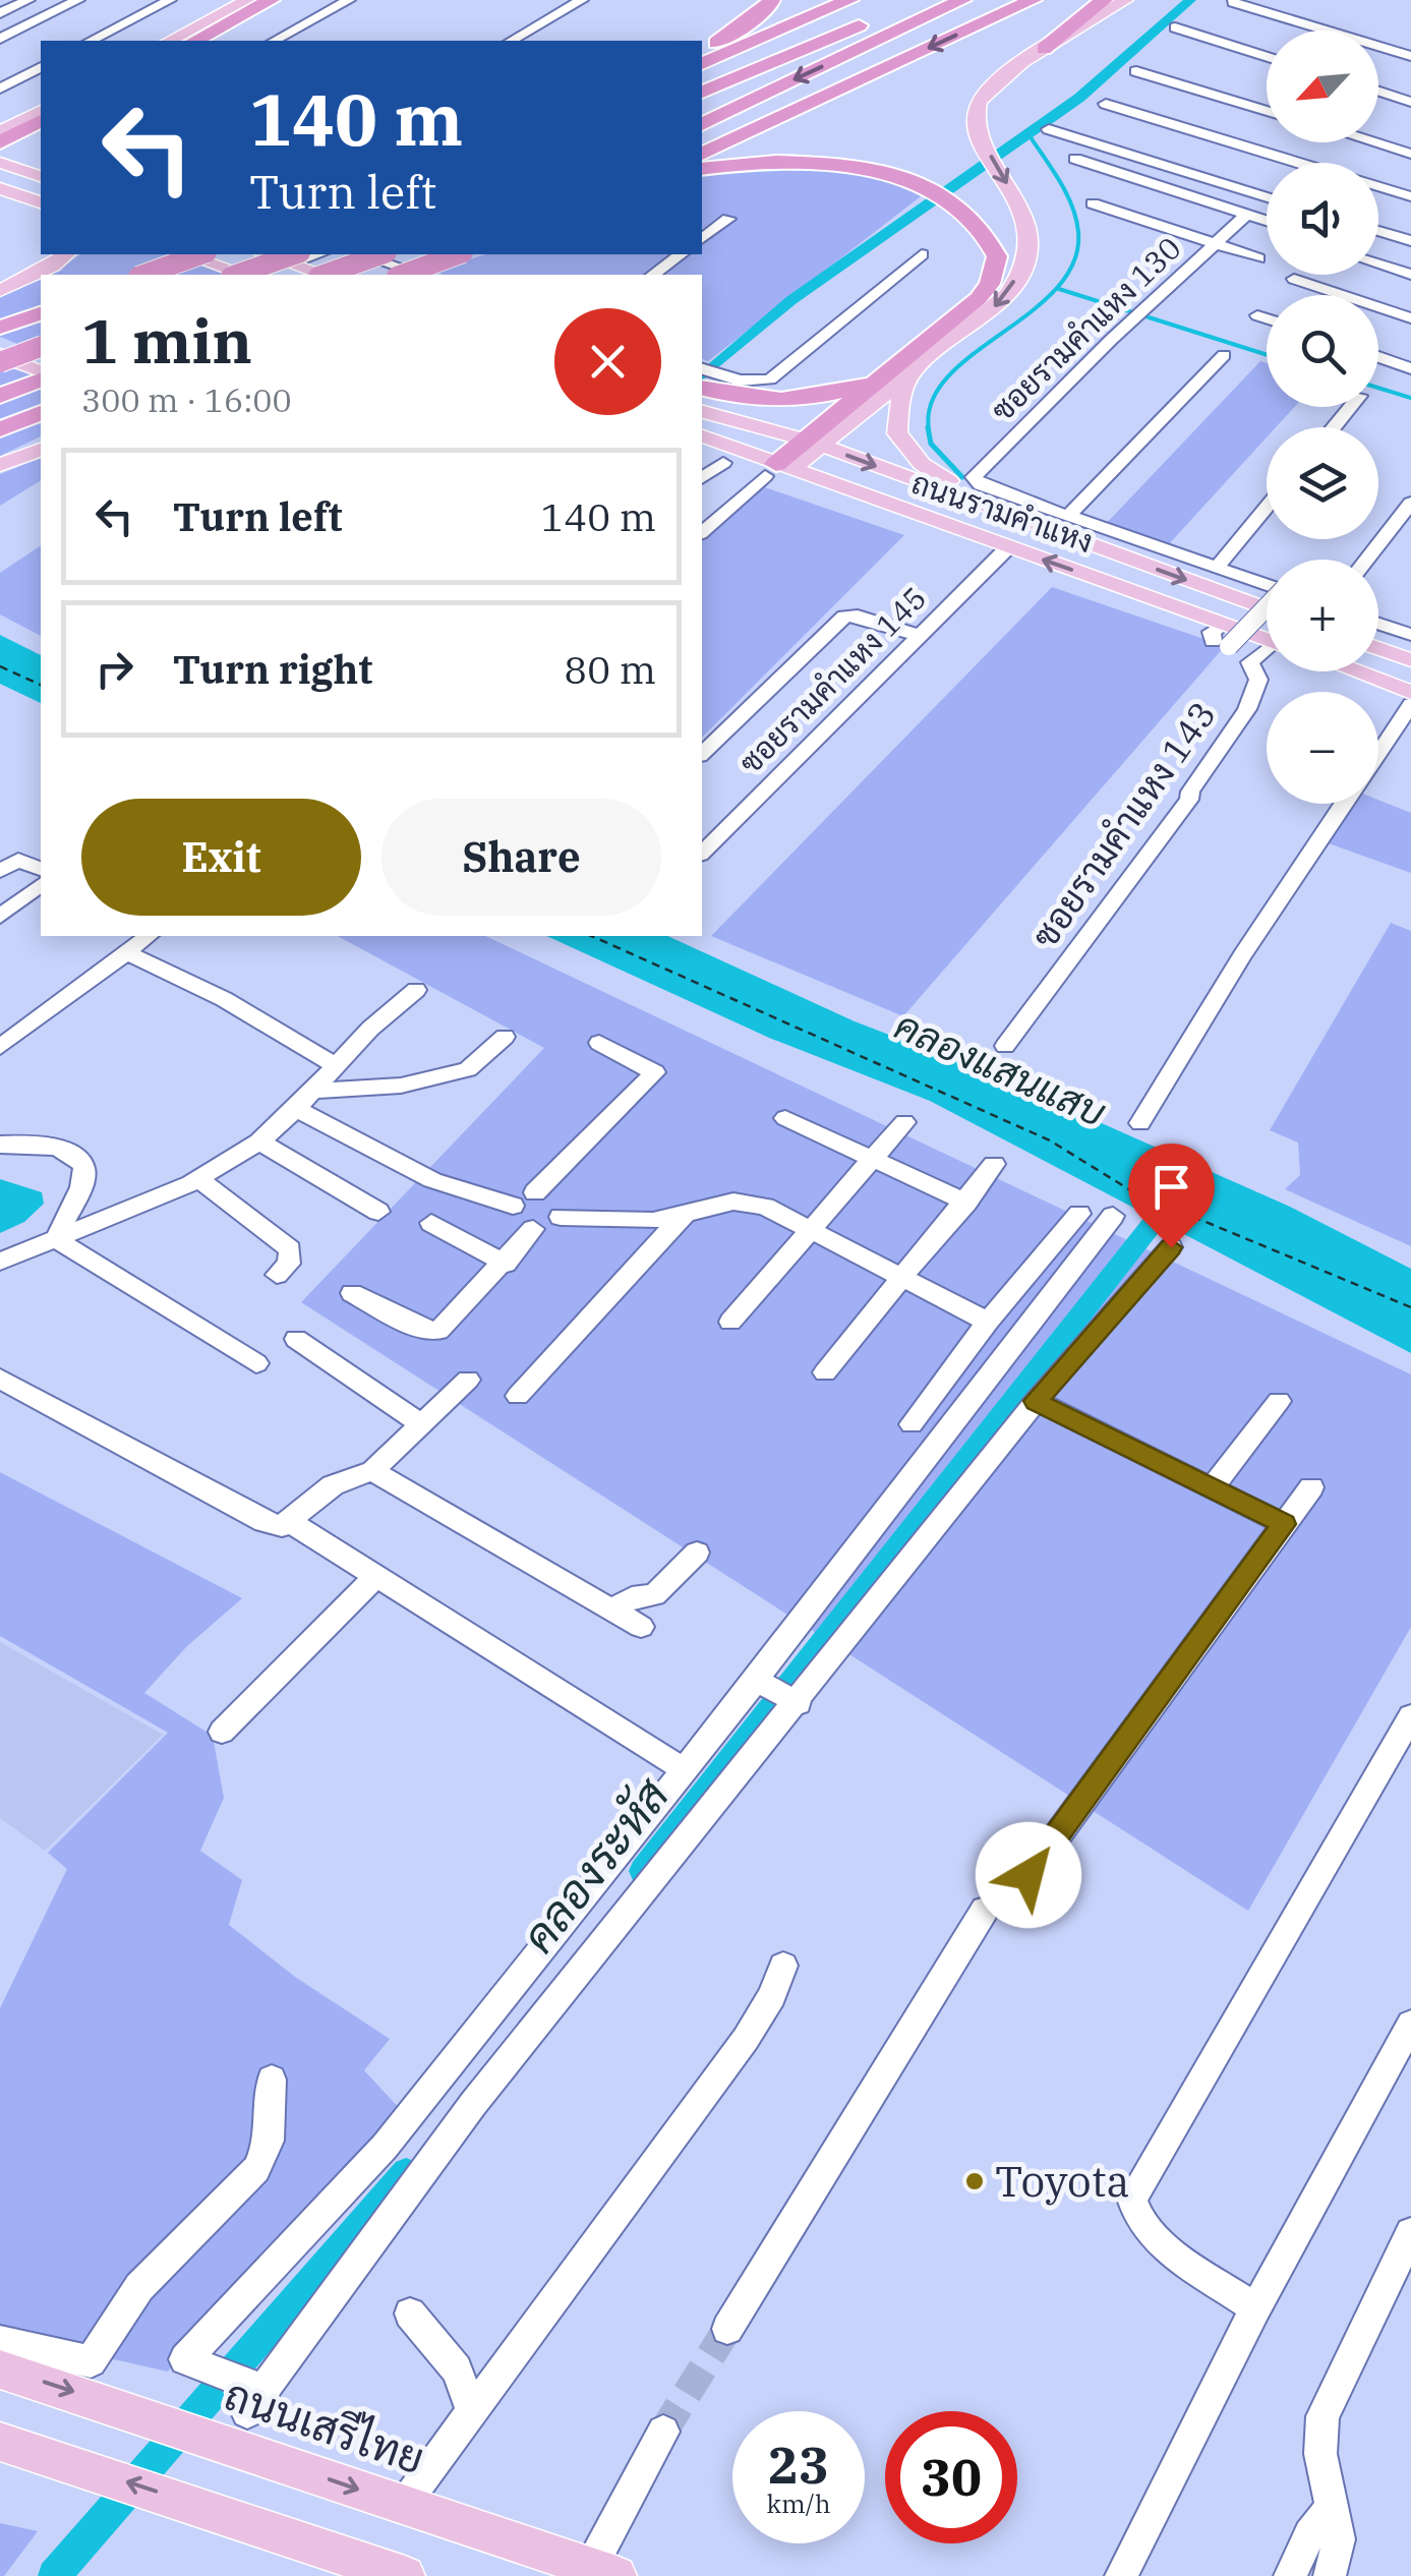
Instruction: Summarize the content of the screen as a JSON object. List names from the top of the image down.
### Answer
{
  "streets": {
    "main road": ["ถนนรามคำแหง", "ถนนเสรีไทย"],
    "street": ["ซอยรามคำแหง 130", "ซอยรามคำแหง 145", "ซอยรามคำแหง 143"]
  },
  "crossings": [
    ["ถนนรามคำแหง", "ซอยรามคำแหง 145"]
  ],
  "water": ["คลองแสนแสบ", "คลองระหัส"],
  "places": ["Toyota"],
  "north": "bottom left",
  "page": {
    "map_buttons": ["+", "−"],
    "turn": ["140 m", "Turn left"],
    "heading": ["1 min", "300 m · 16:00"],
    "list": [
      {
        "name": "Turn left",
        "value": "140 m"
      },
      {
        "name": "Turn right",
        "value": "80 m"
      }
    ],
    "buttons": ["Exit", "Share"],
    "speed": "23 km/h",
    "limit": "30"
  }
}
